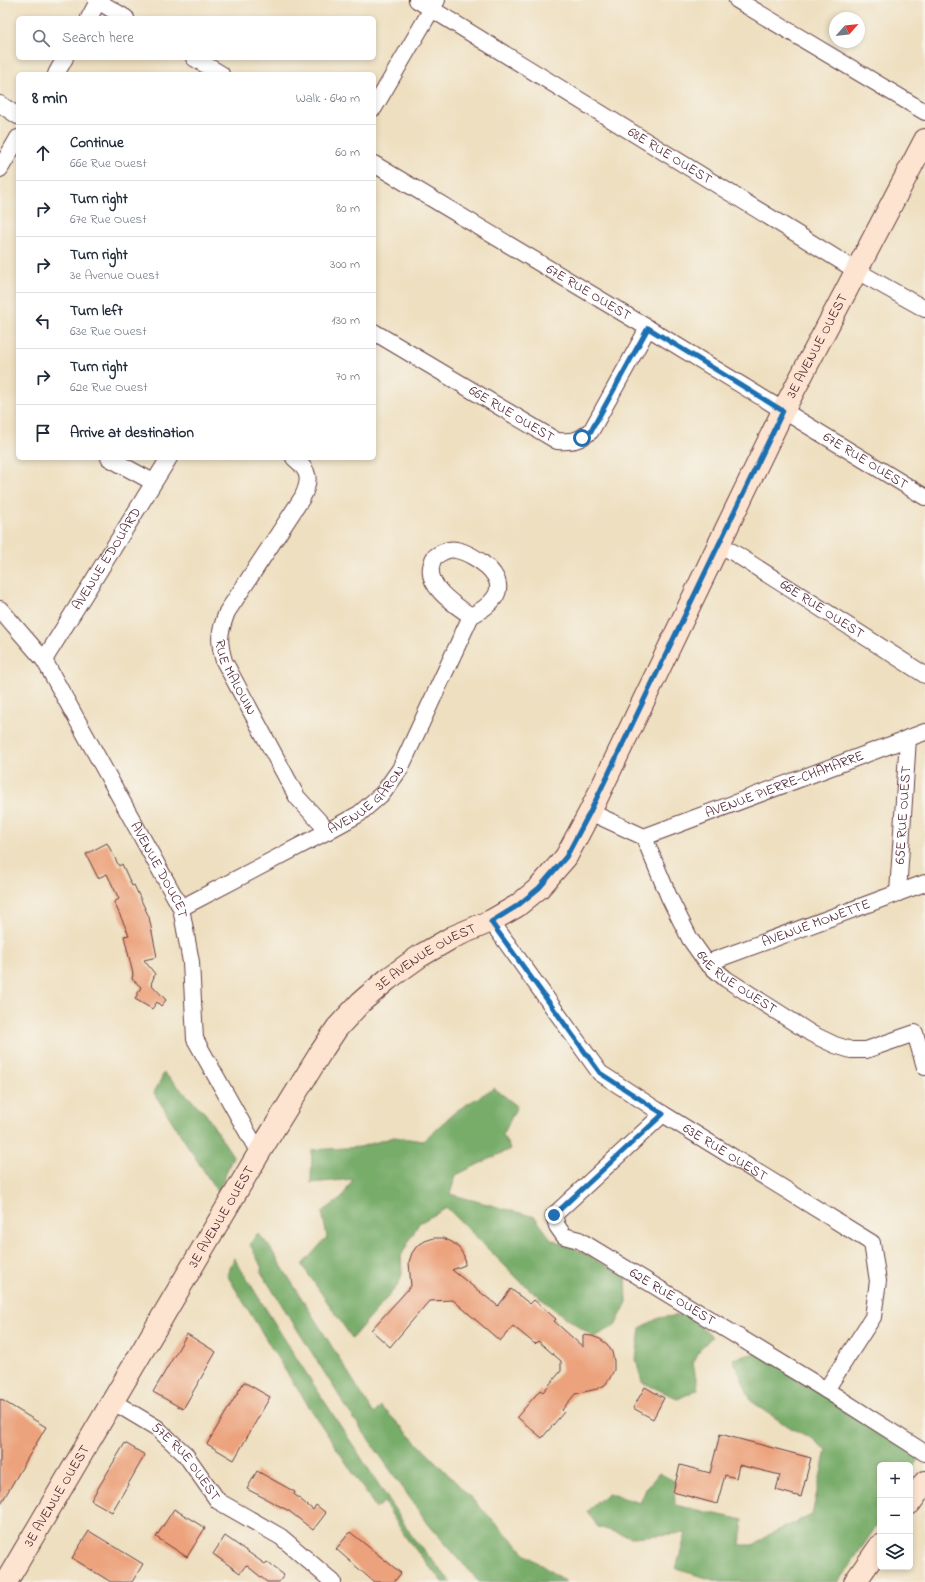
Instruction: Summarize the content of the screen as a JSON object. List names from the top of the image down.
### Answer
{
  "streets": {
    "street": [
      "68E RUE OUEST",
      "67E RUE OUEST",
      "3E AVENUE OUEST",
      "66E RUE OUEST",
      "AVENUE ÉDOUARD",
      "RUE MALOUIN",
      "AVENUE PIERRE-CHAMARRE",
      "AVENUE GARON",
      "65E RUE OUEST",
      "AVENUE DOUCET",
      "AVENUE MONETTE",
      "64E RUE OUEST",
      "63E RUE OUEST",
      "62E RUE OUEST",
      "57E RUE OUEST"
    ]
  },
  "crossings": [
    ["68E RUE OUEST", "3E AVENUE OUEST"],
    ["67E RUE OUEST", "3E AVENUE OUEST"],
    ["67E RUE OUEST", "66E RUE OUEST"],
    ["3E AVENUE OUEST", "66E RUE OUEST"],
    ["3E AVENUE OUEST", "AVENUE DOUCET"],
    ["3E AVENUE OUEST", "63E RUE OUEST"],
    ["3E AVENUE OUEST", "57E RUE OUEST"],
    ["AVENUE ÉDOUARD", "AVENUE DOUCET"],
    ["RUE MALOUIN", "AVENUE GARON"],
    ["AVENUE PIERRE-CHAMARRE", "65E RUE OUEST"],
    ["AVENUE PIERRE-CHAMARRE", "64E RUE OUEST"],
    ["AVENUE GARON", "AVENUE DOUCET"],
    ["65E RUE OUEST", "AVENUE MONETTE"],
    ["AVENUE MONETTE", "64E RUE OUEST"],
    ["63E RUE OUEST", "62E RUE OUEST"]
  ],
  "north": "top right",
  "page": {
    "search": "Search here",
    "heading": ["8 min", "Walk · 640 m"],
    "list": [
      ["Continue", "66e Rue Ouest", "60 m"],
      ["Turn right", "67e Rue Ouest", "80 m"],
      ["Turn right", "3e Avenue Ouest", "300 m"],
      ["Turn left", "63e Rue Ouest", "130 m"],
      ["Turn right", "62e Rue Ouest", "70 m"],
      "Arrive at destination"
    ],
    "map_buttons": ["+", "−"]
  }
}
